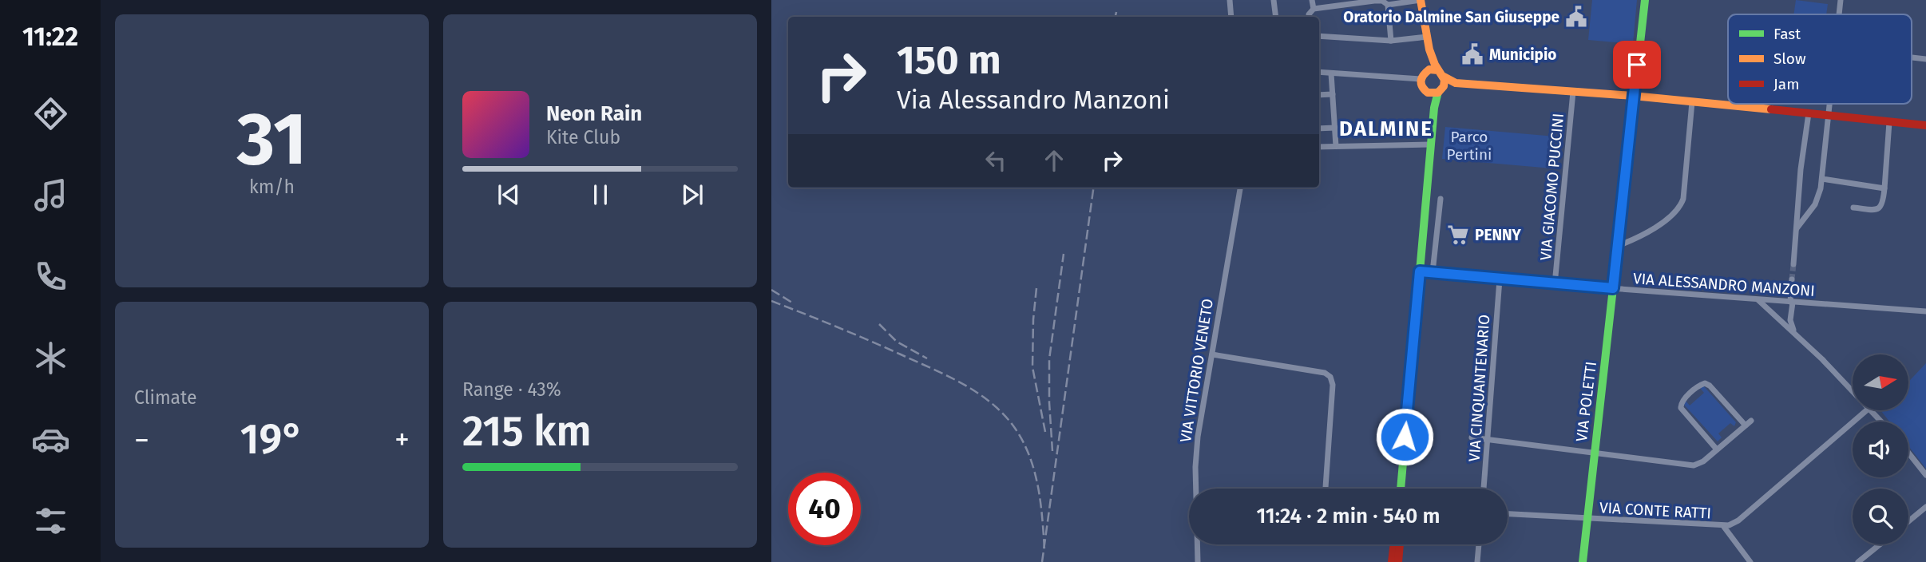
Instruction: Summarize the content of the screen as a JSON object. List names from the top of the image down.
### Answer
{
  "streets": {
    "street": [
      "VIA GIACOMO PUCCINI",
      "VIA ALESSANDRO MANZONI",
      "VIA VITTORIO VENETO",
      "VIA CINQUANTENARIO",
      "VIA POLETTI",
      "VIA CONTE RATTI"
    ]
  },
  "crossings": [
    ["VIA GIACOMO PUCCINI", "VIA ALESSANDRO MANZONI"],
    ["VIA ALESSANDRO MANZONI", "VIA CINQUANTENARIO"],
    ["VIA ALESSANDRO MANZONI", "VIA POLETTI"],
    ["VIA POLETTI", "VIA CONTE RATTI"]
  ],
  "districts": ["DALMINE"],
  "parks": ["Parco Pertini"],
  "places": {
    "public building": ["Oratorio Dalmine San Giuseppe", "Municipio"],
    "supermarket": ["PENNY"]
  },
  "legend": ["Fast", "Slow", "Jam"],
  "north": "right",
  "page": {
    "tabs": "11:22",
    "tile": [
      ["31", "km/h"],
      "Climate",
      ["Range · 43%", "215 km"]
    ],
    "turn": ["150 m", "Via Alessandro Manzoni"],
    "song": ["Neon Rain", "Kite Club"],
    "heat": ["−", "19°", "+"],
    "limit": "40",
    "trip": "11:24 · 2 min · 540 m"
  }
}
